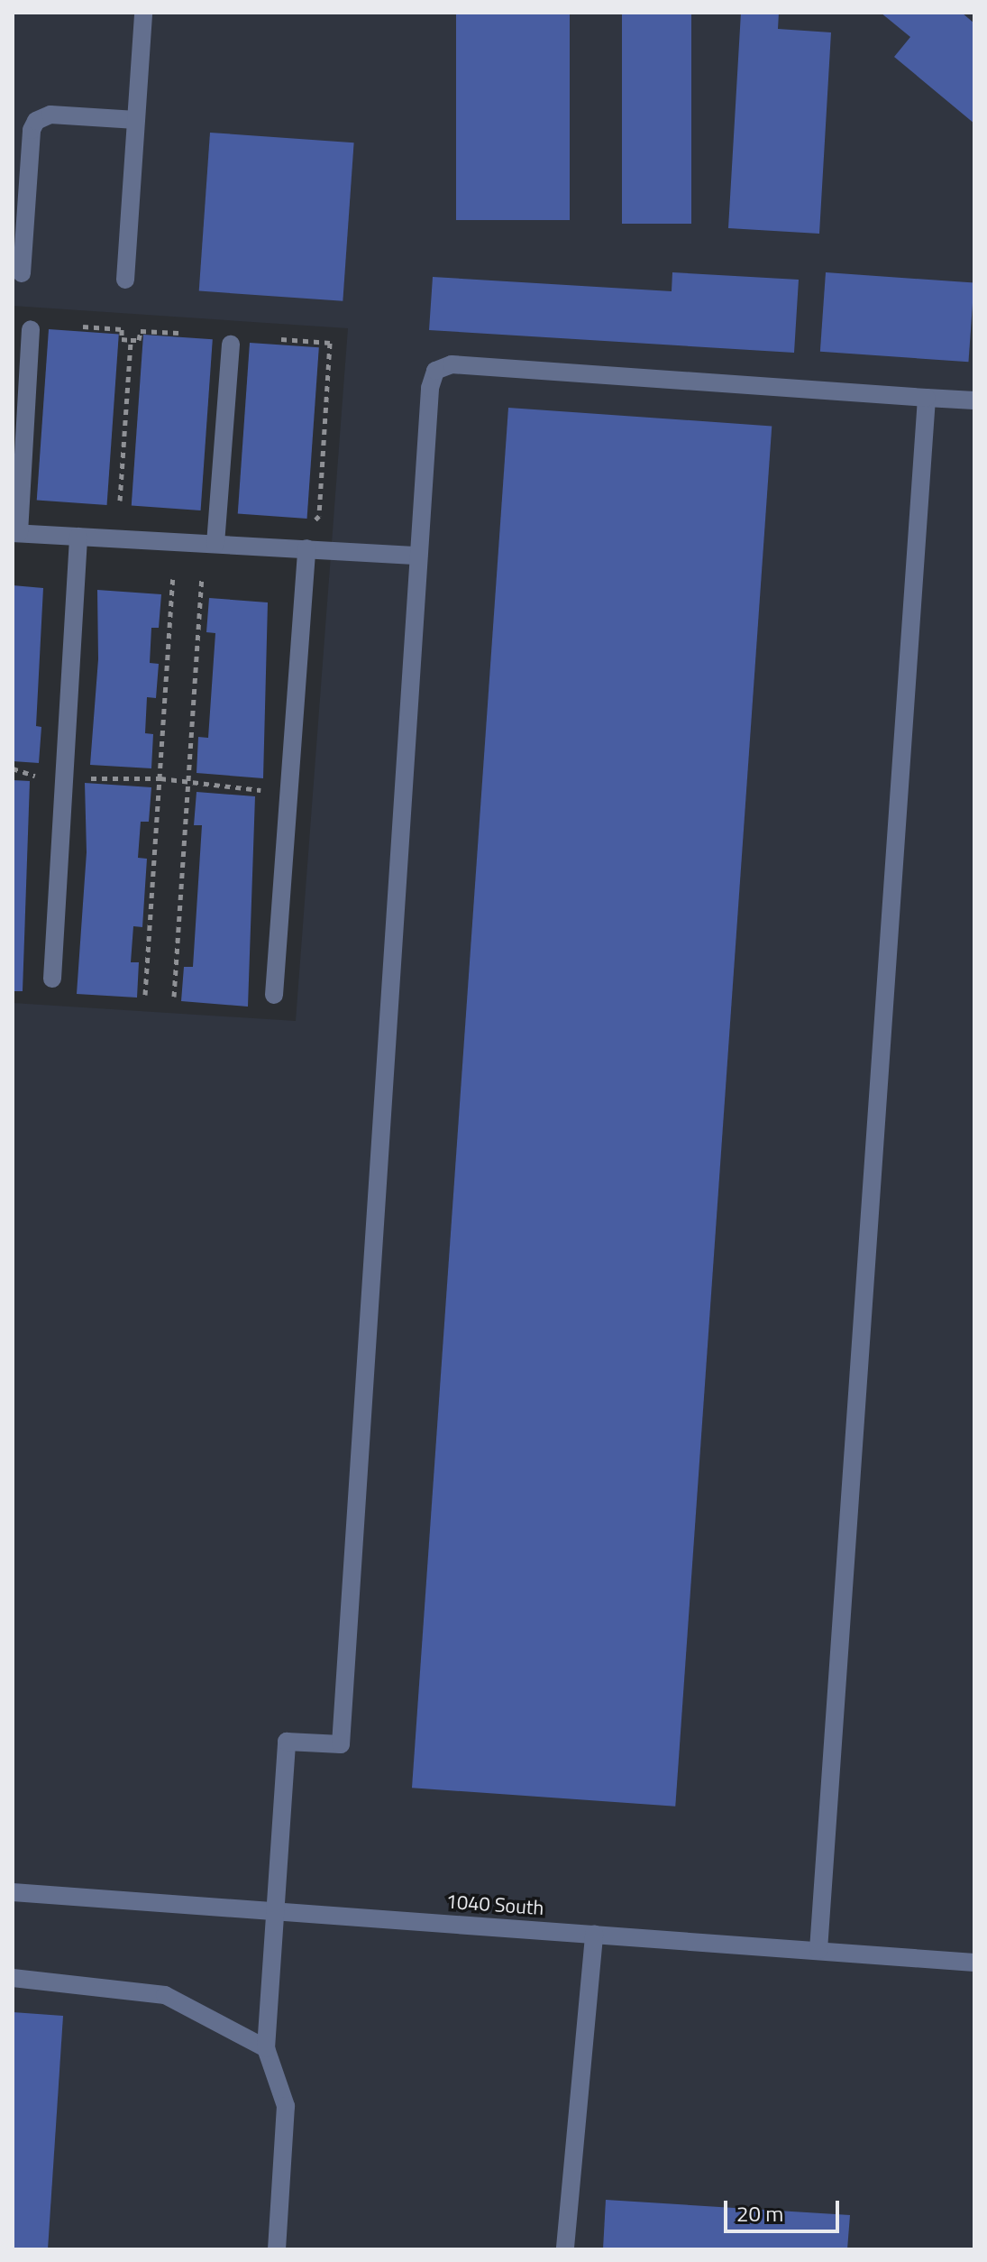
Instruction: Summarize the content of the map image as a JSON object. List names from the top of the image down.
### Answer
{
  "streets": {
    "street": ["1040 South"]
  },
  "scale_bar": "20 m"
}
